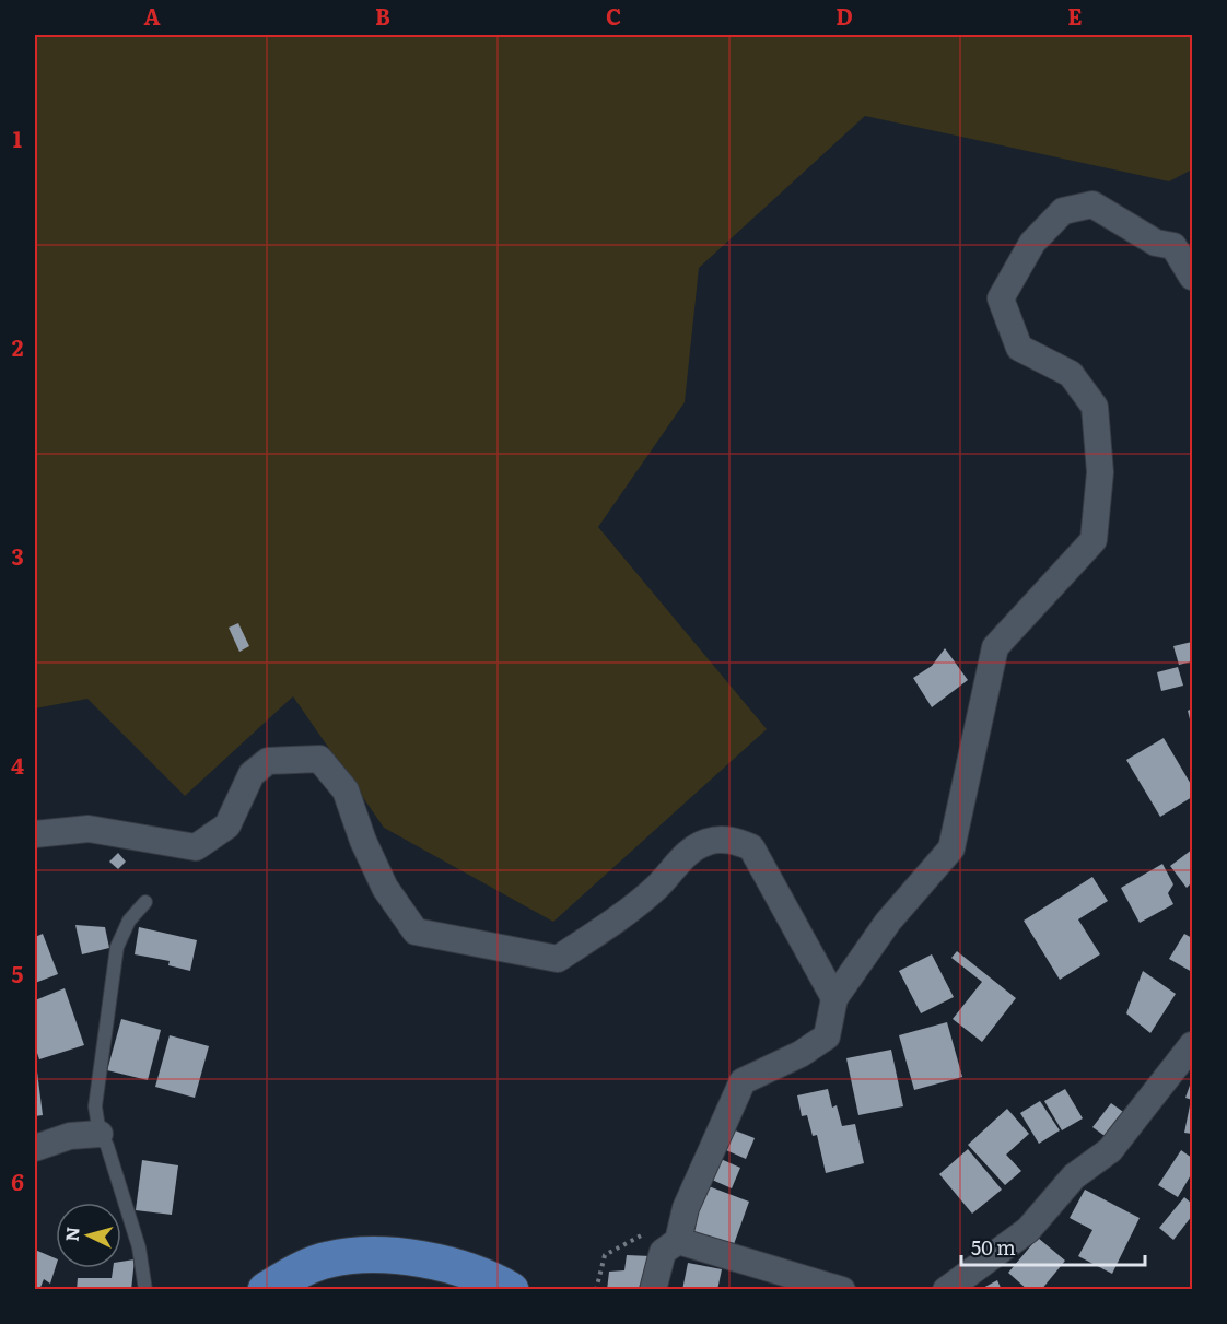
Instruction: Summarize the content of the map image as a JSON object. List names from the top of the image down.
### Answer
{
  "scale_bar": "50 m",
  "north": "left",
  "grid": {
    "columns": [
      "A",
      "B",
      "C",
      "D",
      "E"
    ],
    "rows": [
      "1",
      "2",
      "3",
      "4",
      "5",
      "6"
    ]
  }
}
